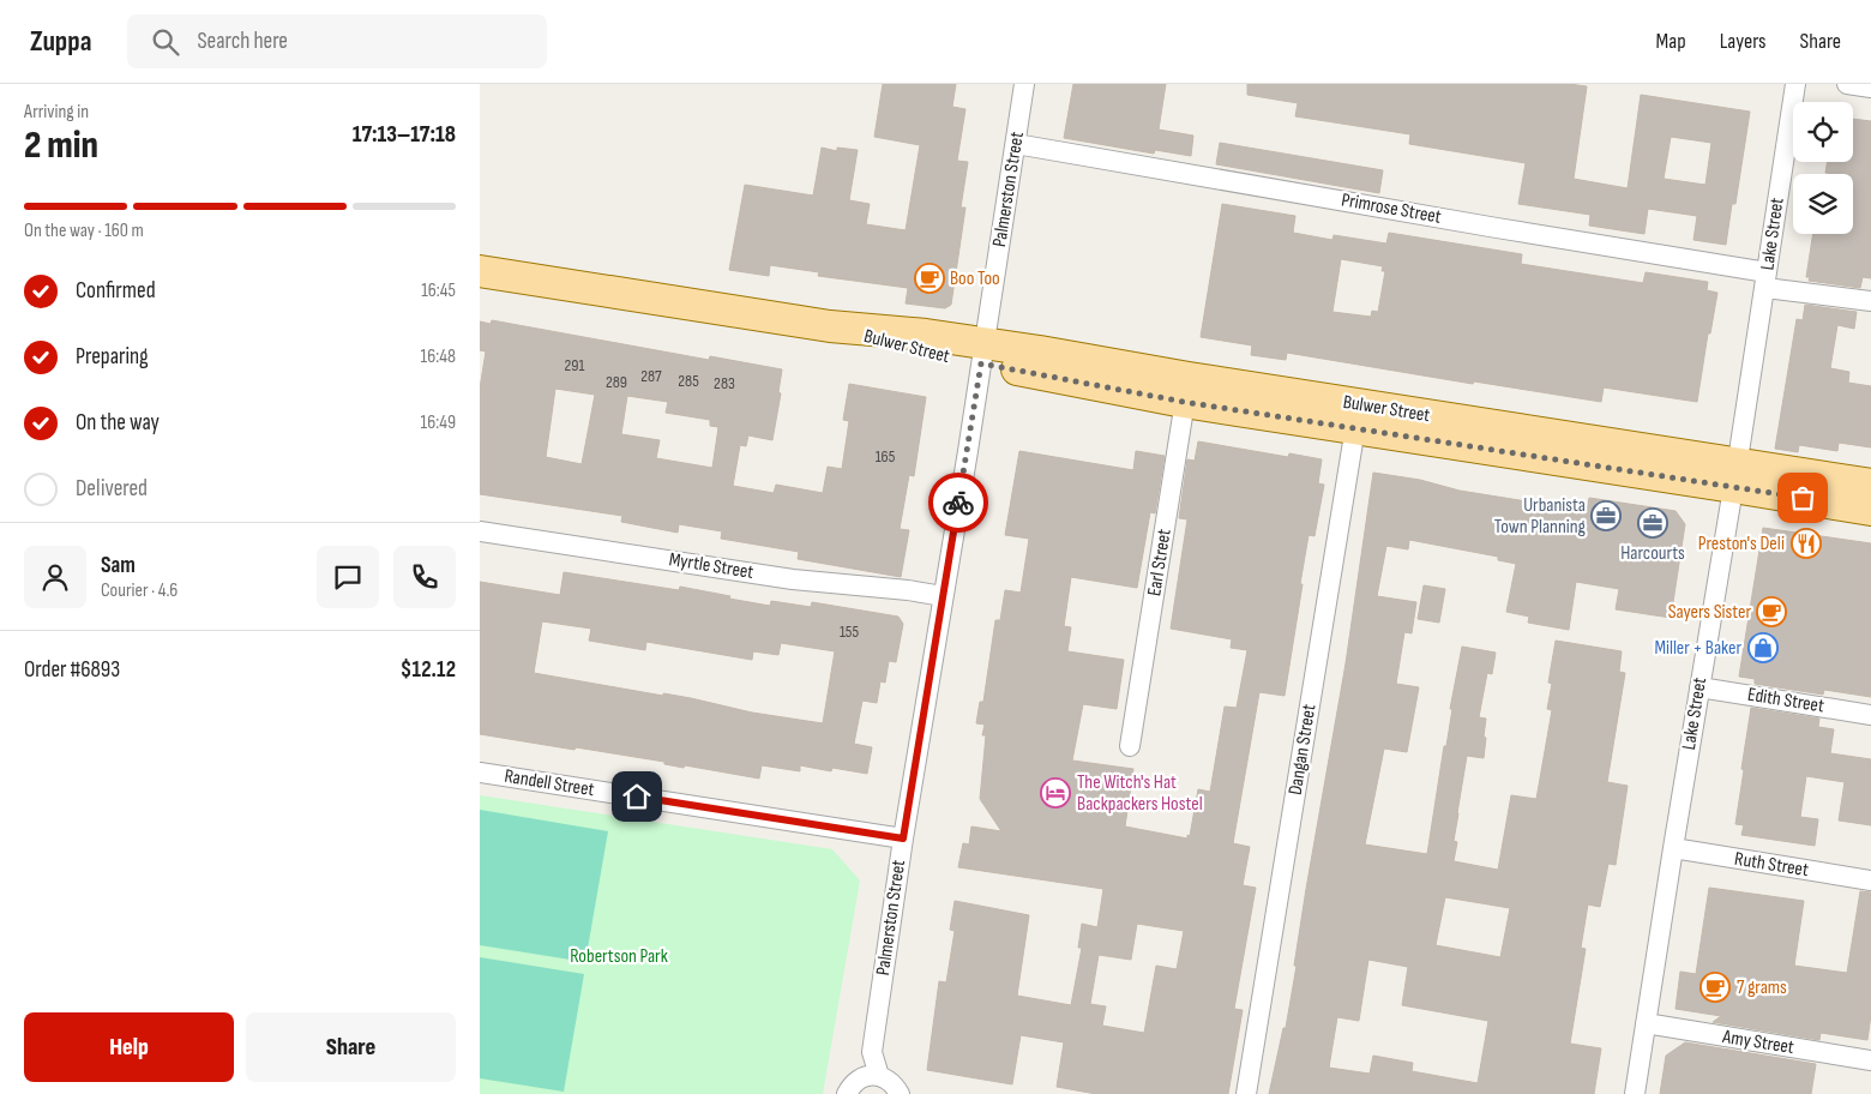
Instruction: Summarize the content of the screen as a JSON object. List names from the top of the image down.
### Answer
{
  "streets": {
    "main road": ["Bulwer Street"],
    "street": [
      "Palmerston Street",
      "Primrose Street",
      "Lake Street",
      "Earl Street",
      "Myrtle Street",
      "Edith Street",
      "Dangan Street",
      "Randell Street",
      "Ruth Street",
      "Amy Street"
    ]
  },
  "crossings": [
    ["Palmerston Street", "Primrose Street"],
    ["Palmerston Street", "Bulwer Street"],
    ["Palmerston Street", "Myrtle Street"],
    ["Palmerston Street", "Randell Street"],
    ["Primrose Street", "Lake Street"],
    ["Lake Street", "Bulwer Street"],
    ["Lake Street", "Edith Street"],
    ["Lake Street", "Ruth Street"],
    ["Lake Street", "Amy Street"],
    ["Bulwer Street", "Earl Street"],
    ["Bulwer Street", "Dangan Street"]
  ],
  "parks": ["Robertson Park"],
  "places": {
    "cafe": ["Boo Too", "Sayers Sister", "7 grams"],
    "office": ["Urbanista Town Planning", "Harcourts"],
    "restaurant": ["Preston's Deli"],
    "shop": ["Miller + Baker"],
    "hotel": ["The Witch's Hat Backpackers Hostel"]
  },
  "house_numbers": [
    "291",
    "287",
    "285",
    "289",
    "283",
    "165",
    "155"
  ],
  "page": {
    "header": "Zuppa",
    "search": "Search here",
    "nav": ["Map", "Layers", "Share"],
    "heading": ["2 min", "Arriving in", "17:13–17:18"],
    "panel": [
      "Sam",
      "Courier · 4.6",
      "Order #6893",
      "$12.12"
    ],
    "bar": "On the way · 160 m",
    "list": [
      ["Confirmed", "16:45"],
      ["Preparing", "16:48"],
      ["On the way", "16:49"],
      "Delivered"
    ],
    "buttons": ["Help", "Share"]
  }
}
